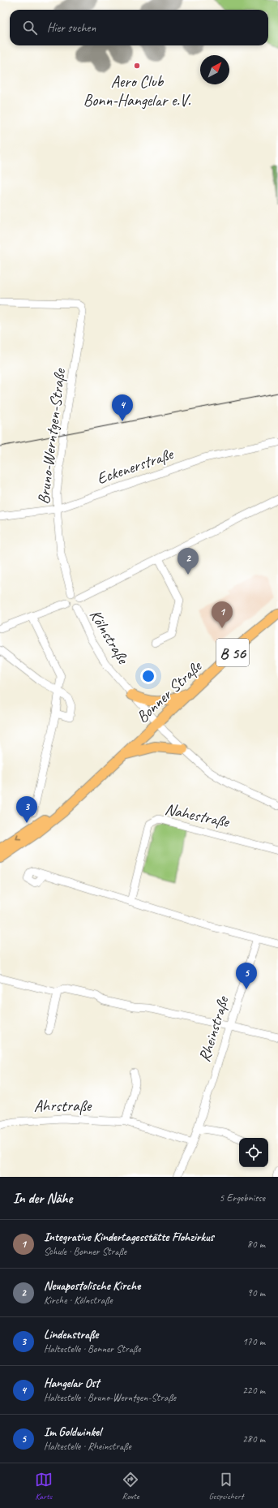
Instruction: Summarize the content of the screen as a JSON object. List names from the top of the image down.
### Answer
{
  "streets": {
    "main road": ["B 56", "Bonner Straße"],
    "street": [
      "Bruno-Werntgen-Straße",
      "Eckenerstraße",
      "Kölnstraße",
      "Nahestraße",
      "Rheinstraße",
      "Ahrstraße"
    ]
  },
  "crossings": [
    ["Bruno-Werntgen-Straße", "Eckenerstraße"],
    ["Bruno-Werntgen-Straße", "Kölnstraße"],
    ["Kölnstraße", "Bonner Straße"],
    ["Rheinstraße", "Ahrstraße"]
  ],
  "places": ["Aero Club Bonn-Hangelar e.V."],
  "north": "top right",
  "page": {
    "search": "Hier suchen",
    "pins": [
      "4",
      "2",
      "1",
      "3",
      "5"
    ],
    "heading": ["In der Nähe", "5 Ergebnisse"],
    "list": [
      {
        "mark": "1",
        "name": "Integrative Kindertagesstätte Flohzirkus",
        "note": "Schule · Bonner Straße",
        "value": "80 m"
      },
      {
        "mark": "2",
        "name": "Neuapostolische Kirche",
        "note": "Kirche · Kölnstraße",
        "value": "90 m"
      },
      {
        "mark": "3",
        "name": "Lindenstraße",
        "note": "Haltestelle · Bonner Straße",
        "value": "170 m"
      },
      {
        "mark": "4",
        "name": "Hangelar Ost",
        "note": "Haltestelle · Bruno-Werntgen-Straße",
        "value": "220 m"
      },
      {
        "mark": "5",
        "name": "Im Goldwinkel",
        "note": "Haltestelle · Rheinstraße",
        "value": "280 m"
      }
    ],
    "nav": ["Karte", "Route", "Gespeichert"]
  }
}
